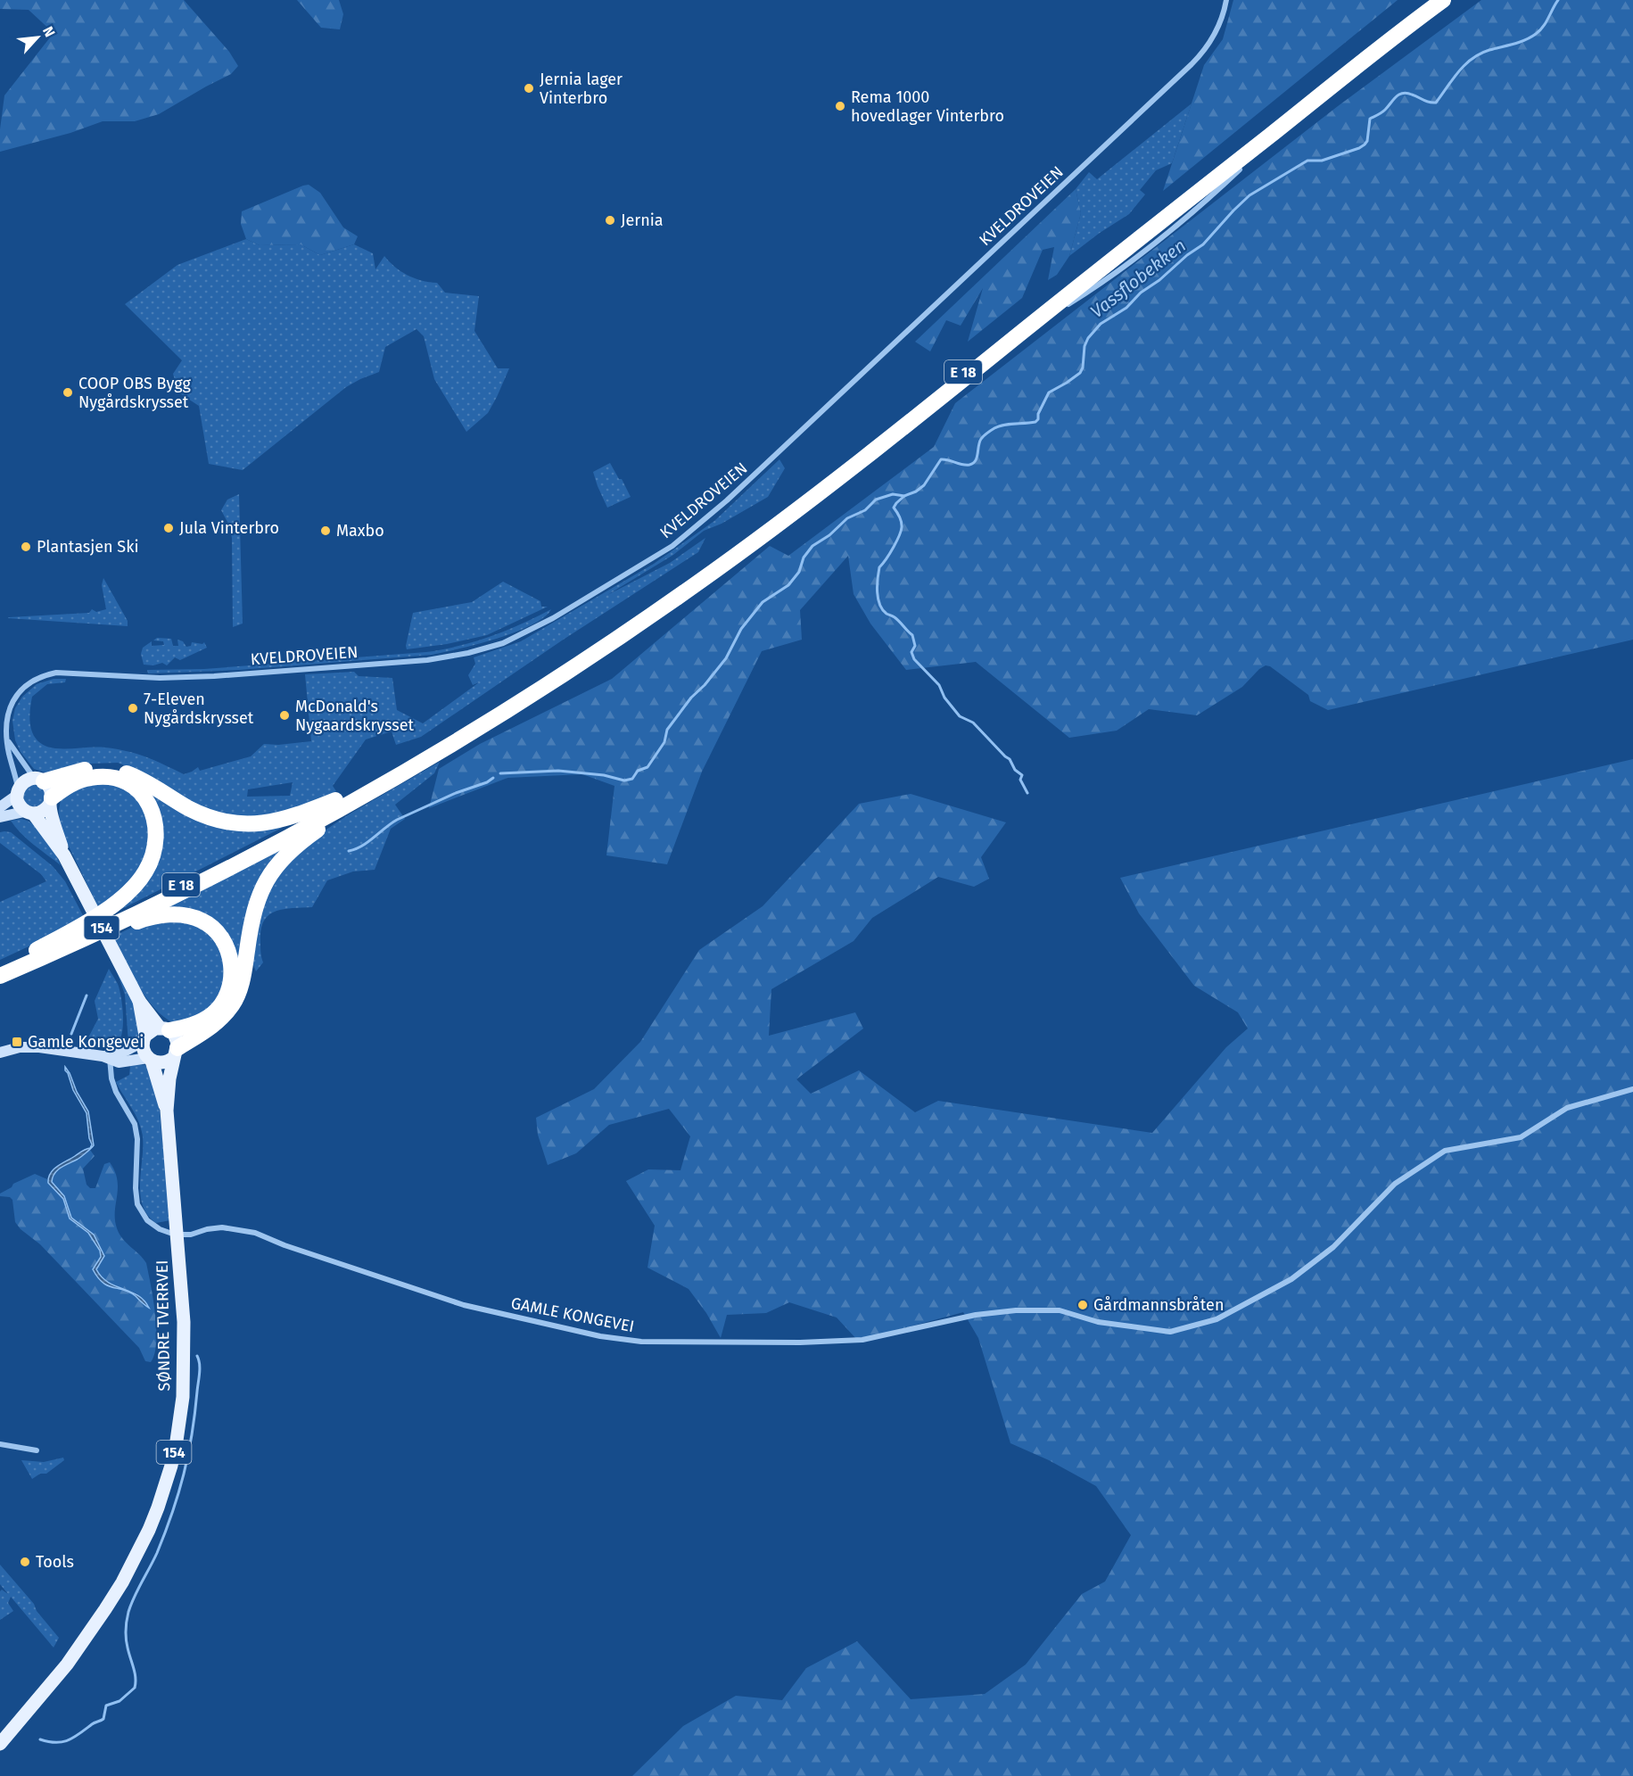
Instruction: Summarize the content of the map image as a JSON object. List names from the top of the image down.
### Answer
{
  "streets": {
    "highway": ["E 18"],
    "main road": ["154", "SØNDRE TVERRVEI"],
    "street": ["KVELDROVEIEN", "GAMLE KONGEVEI"]
  },
  "crossings": [
    ["KVELDROVEIEN", "E 18"],
    ["KVELDROVEIEN", "154"],
    ["E 18", "154"],
    ["154", "SØNDRE TVERRVEI"]
  ],
  "water": ["Vassflobekken"],
  "places": {
    "other": [
      "Jernia lager Vinterbro",
      "Rema 1000 hovedlager Vinterbro",
      "Jernia",
      "COOP OBS Bygg Nygårdskrysset",
      "Jula Vinterbro",
      "Maxbo",
      "Plantasjen Ski",
      "7-Eleven Nygårdskrysset",
      "McDonald's Nygaardskrysset",
      "Gårdmannsbråten",
      "Tools"
    ],
    "transit": ["Gamle Kongevei"]
  },
  "north": "top right"
}
